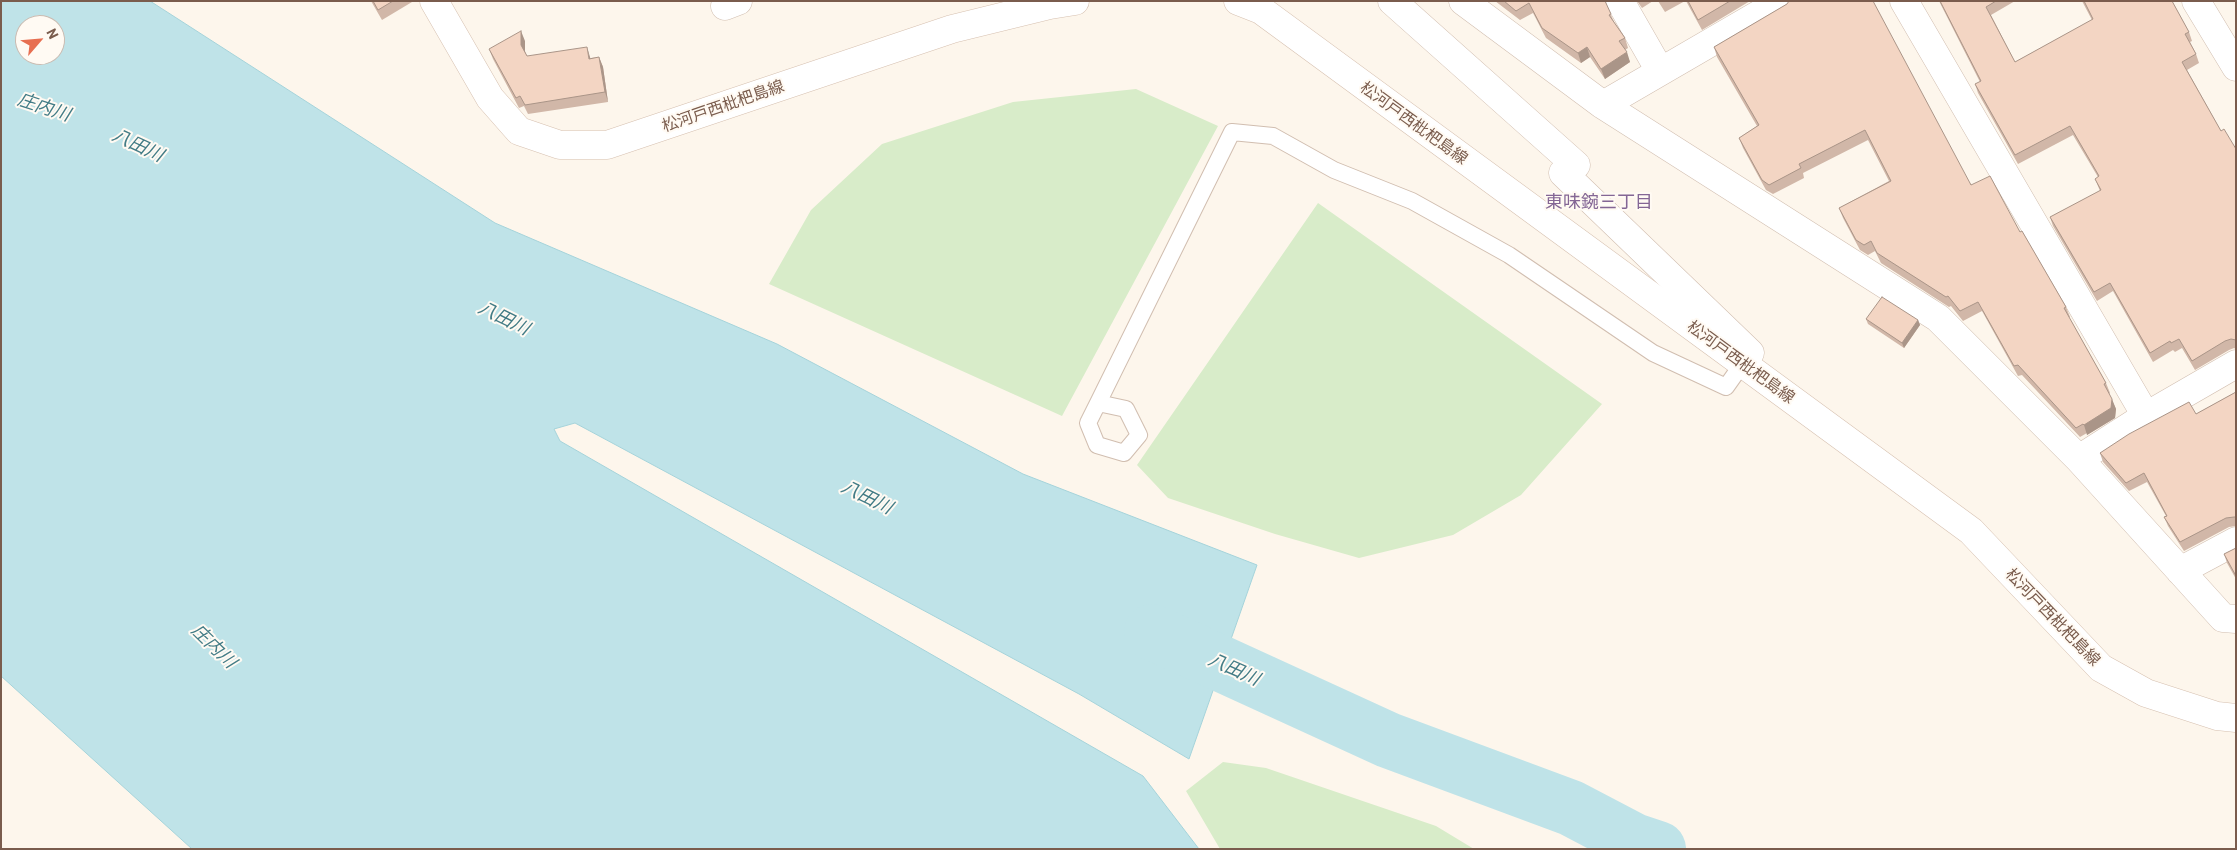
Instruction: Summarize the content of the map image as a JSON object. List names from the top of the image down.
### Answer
{
  "streets": {
    "street": ["松河戸西枇杷島線"]
  },
  "districts": ["東味鋺三丁目"],
  "water": ["庄内川", "八田川"],
  "north": "top right"
}
